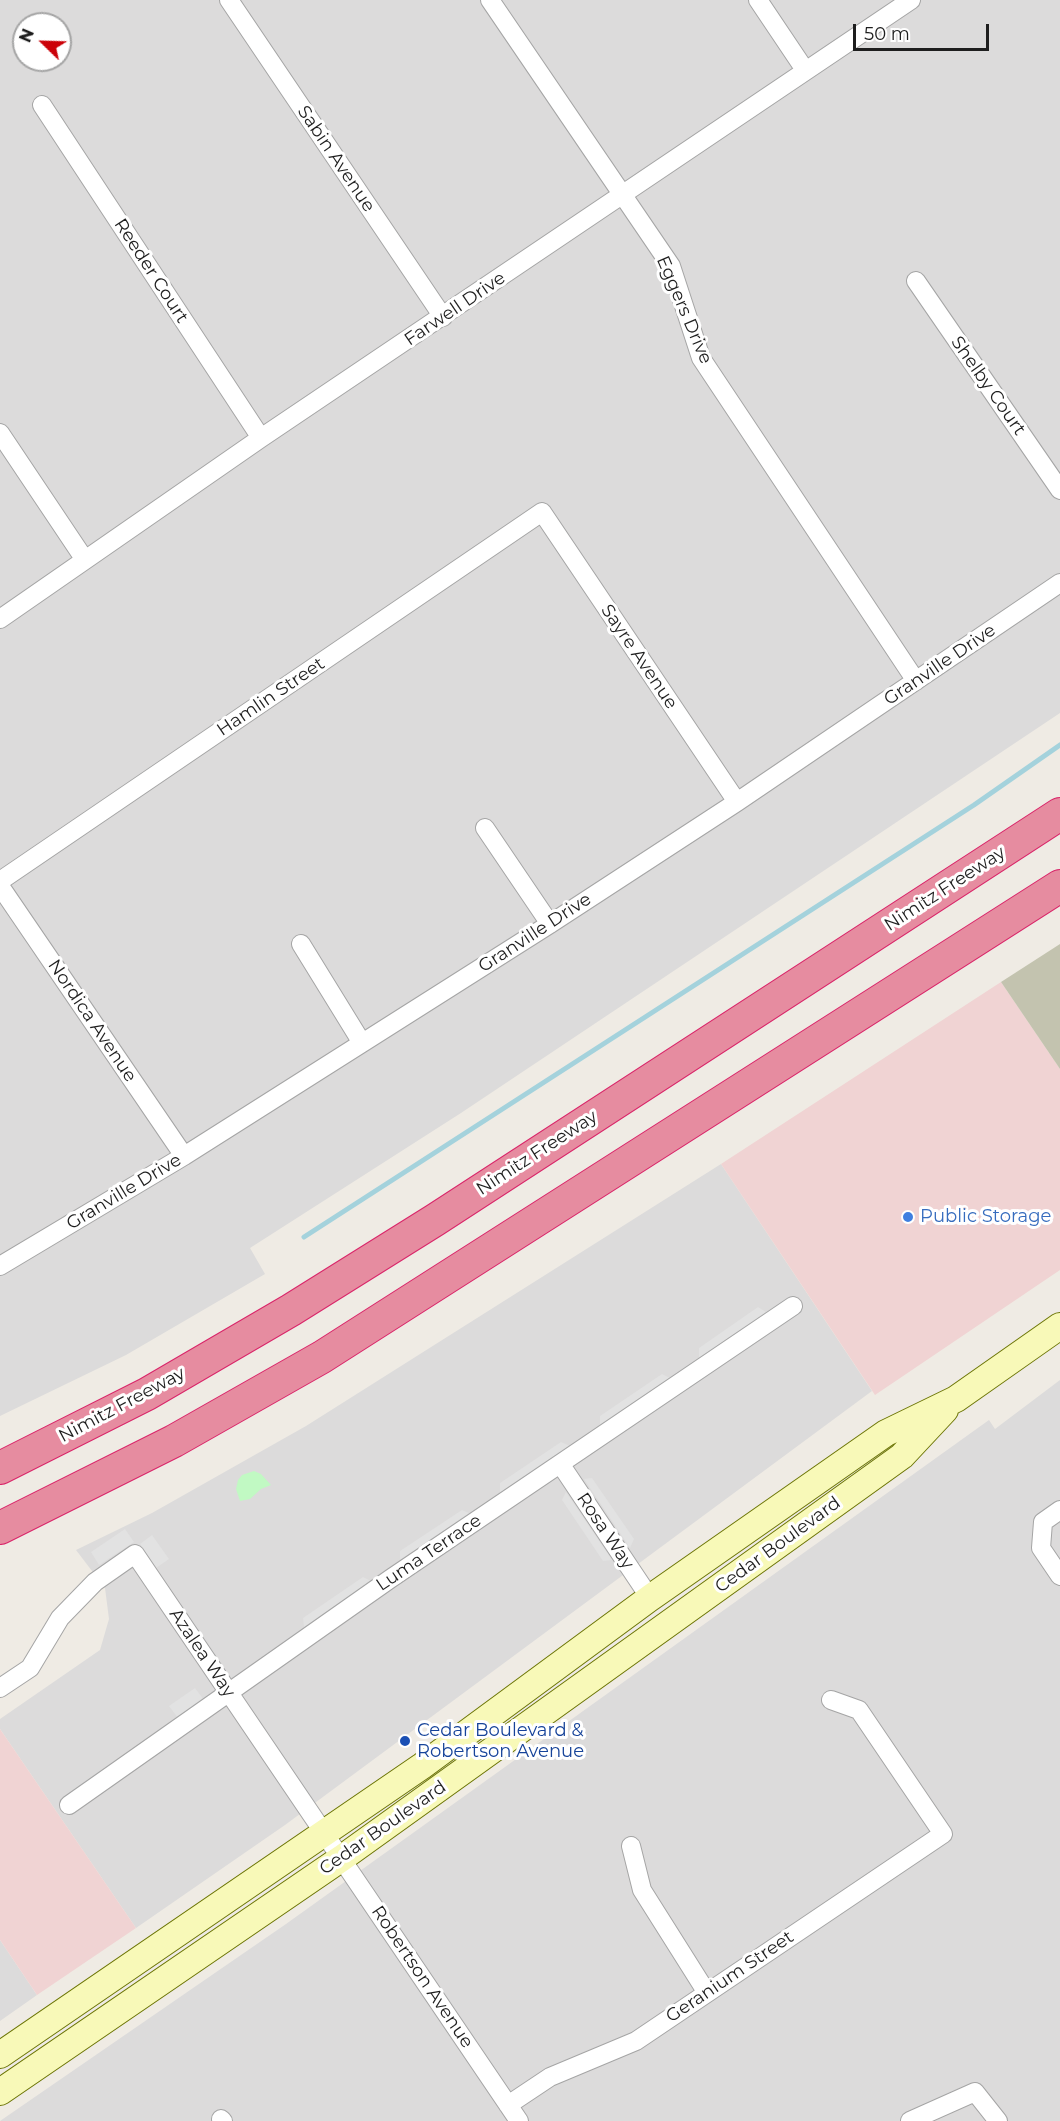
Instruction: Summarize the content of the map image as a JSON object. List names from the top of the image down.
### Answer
{
  "streets": {
    "highway": ["Nimitz Freeway"],
    "main road": ["Cedar Boulevard"],
    "street": [
      "Sabin Avenue",
      "Reeder Court",
      "Farwell Drive",
      "Eggers Drive",
      "Shelby Court",
      "Sayre Avenue",
      "Granville Drive",
      "Hamlin Street",
      "Nordica Avenue",
      "Rosa Way",
      "Luma Terrace",
      "Azalea Way",
      "Robertson Avenue",
      "Geranium Street"
    ]
  },
  "crossings": [
    ["Sabin Avenue", "Farwell Drive"],
    ["Reeder Court", "Farwell Drive"],
    ["Farwell Drive", "Eggers Drive"],
    ["Eggers Drive", "Granville Drive"],
    ["Sayre Avenue", "Granville Drive"],
    ["Sayre Avenue", "Hamlin Street"],
    ["Granville Drive", "Nordica Avenue"],
    ["Hamlin Street", "Nordica Avenue"],
    ["Rosa Way", "Cedar Boulevard"],
    ["Rosa Way", "Luma Terrace"],
    ["Cedar Boulevard", "Azalea Way"],
    ["Cedar Boulevard", "Robertson Avenue"],
    ["Luma Terrace", "Azalea Way"],
    ["Azalea Way", "Robertson Avenue"],
    ["Robertson Avenue", "Geranium Street"]
  ],
  "places": ["Public Storage", "Cedar Boulevard & Robertson Avenue"],
  "scale_bar": "50 m",
  "north": "top left"
}
